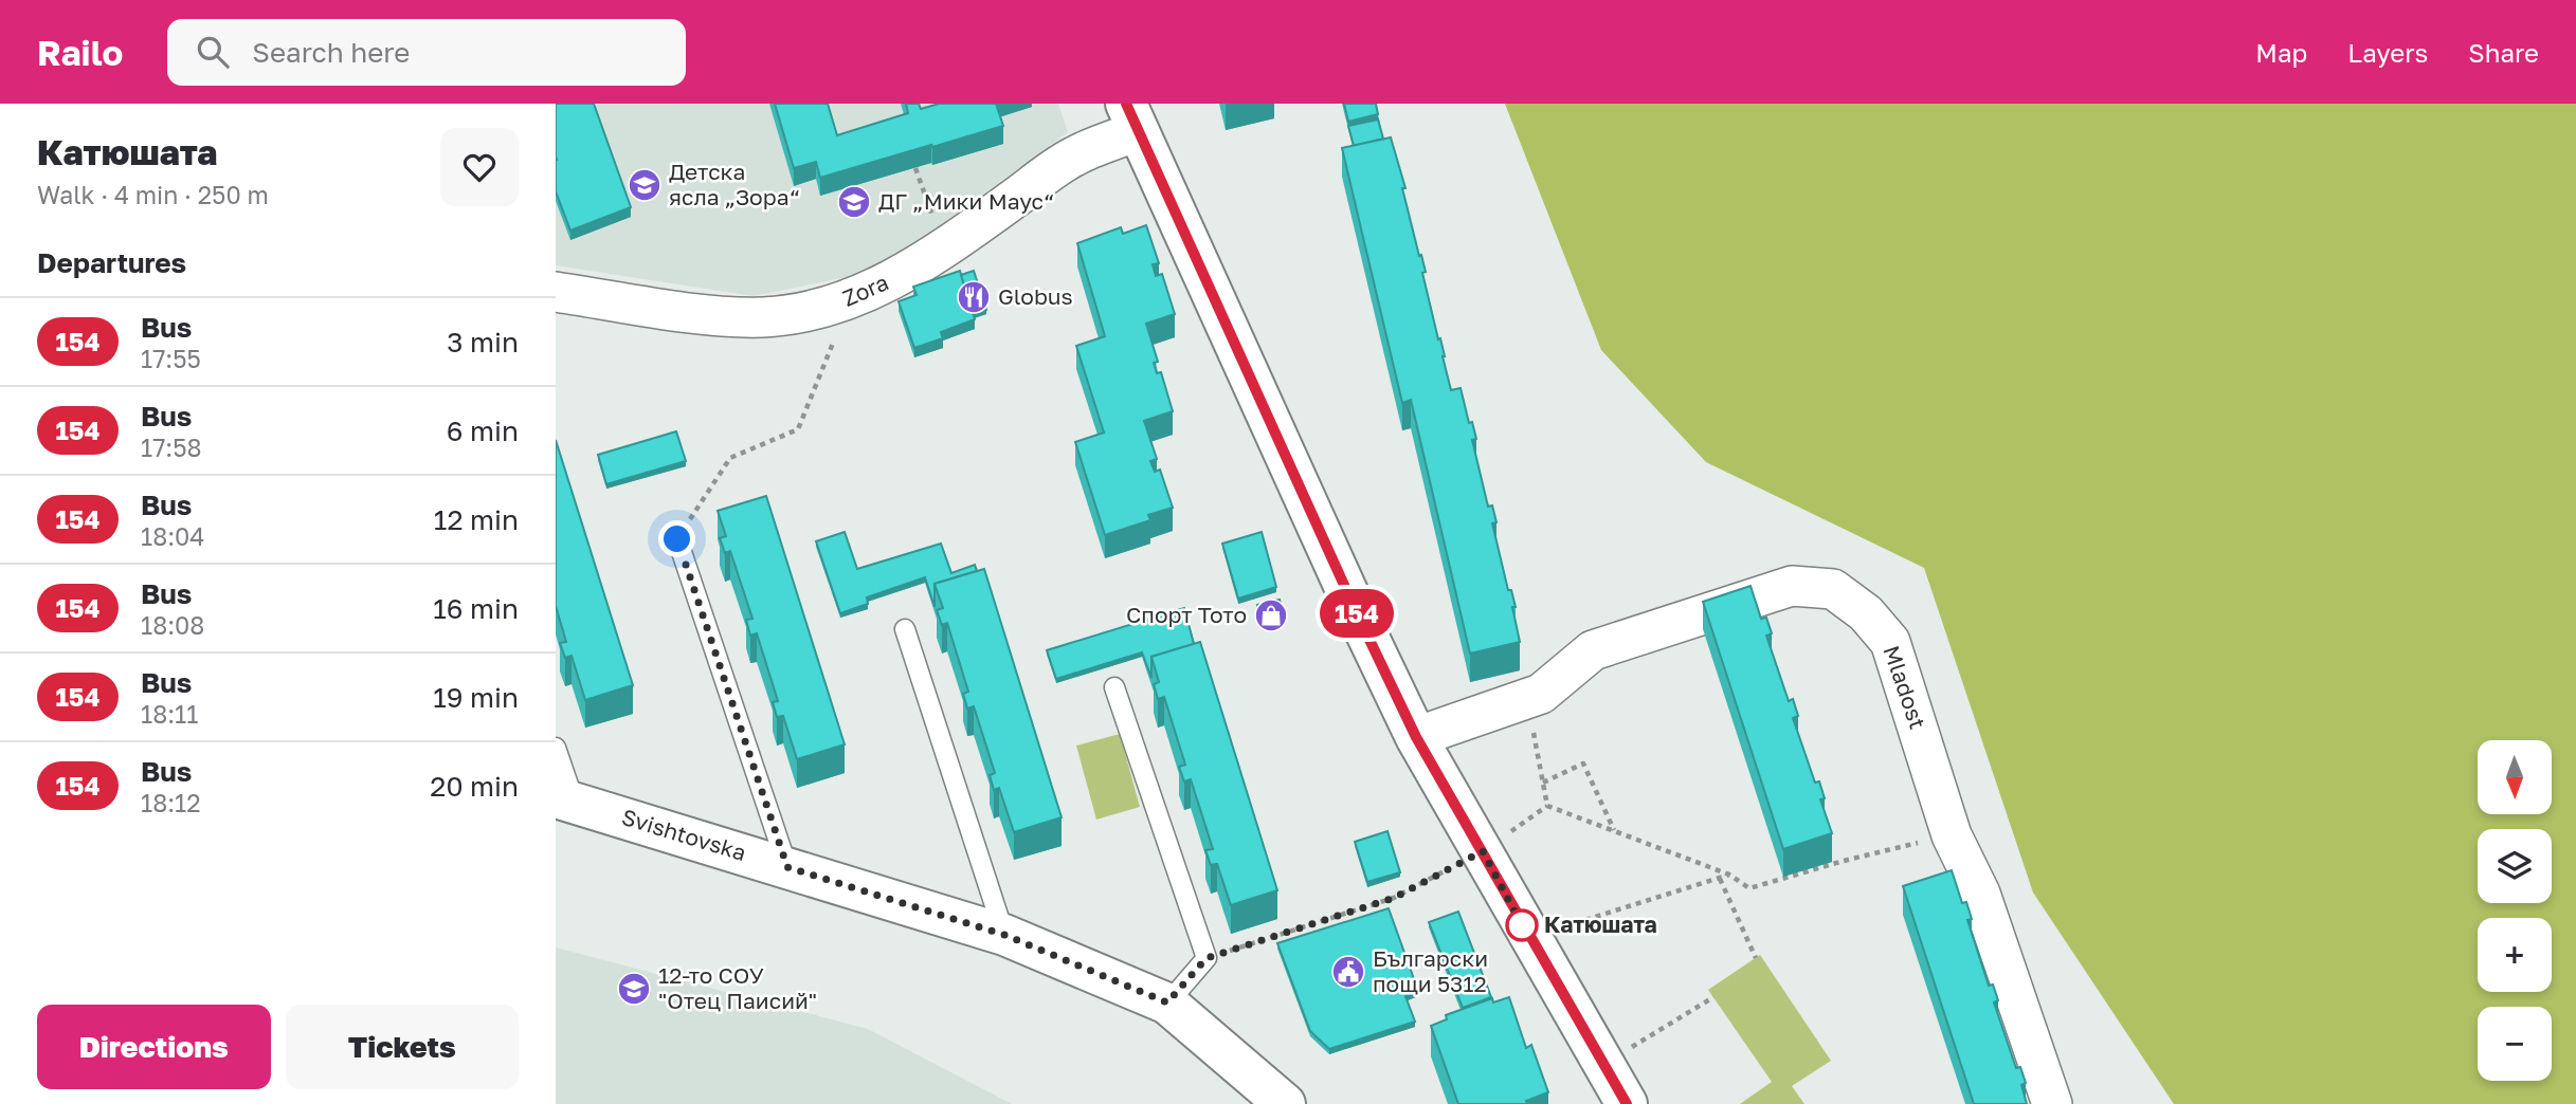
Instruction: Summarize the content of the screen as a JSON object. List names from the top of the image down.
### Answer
{
  "streets": {
    "street": ["Zora", "Mladost", "Svishtovska"]
  },
  "places": {
    "school or university": ["Детска ясла „Зора“", "ДГ „Мики Маус“", "12-то СОУ \"Отец Паисий\""],
    "restaurant": ["Globus"],
    "shop": ["Спорт Тото"],
    "other": ["Катюшата"],
    "public building": ["Български пощи 5312"]
  },
  "lines": ["bus line 154"],
  "north": "bottom",
  "page": {
    "header": "Railo",
    "search": "Search here",
    "nav": ["Map", "Layers", "Share"],
    "heading": [
      ["Катюшата", "Walk · 4 min · 250 m"],
      "Departures"
    ],
    "on_map": "154",
    "list": [
      {
        "mark": "154",
        "name": "Bus",
        "note": "17:55",
        "value": "3 min"
      },
      {
        "mark": "154",
        "name": "Bus",
        "note": "17:58",
        "value": "6 min"
      },
      {
        "mark": "154",
        "name": "Bus",
        "note": "18:04",
        "value": "12 min"
      },
      {
        "mark": "154",
        "name": "Bus",
        "note": "18:08",
        "value": "16 min"
      },
      {
        "mark": "154",
        "name": "Bus",
        "note": "18:11",
        "value": "19 min"
      },
      {
        "mark": "154",
        "name": "Bus",
        "note": "18:12",
        "value": "20 min"
      }
    ],
    "map_buttons": ["+", "−"],
    "buttons": ["Directions", "Tickets"]
  }
}
